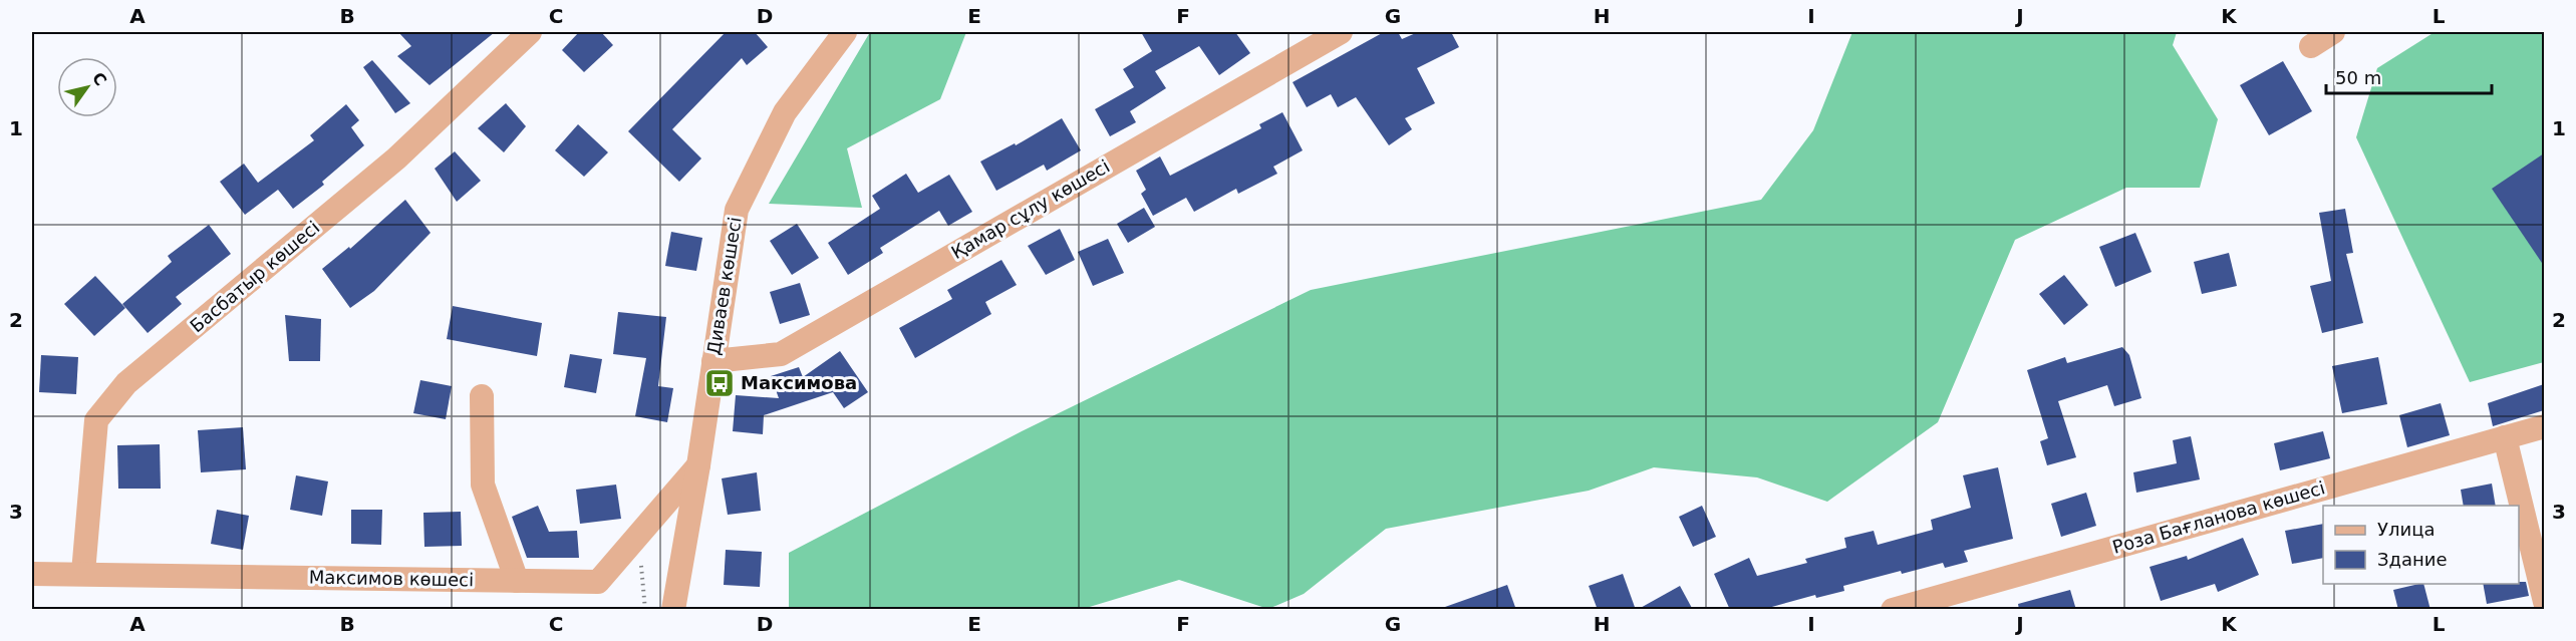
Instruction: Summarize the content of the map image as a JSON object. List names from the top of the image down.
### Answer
{
  "streets": {
    "street": [
      "Қамар сұлу көшесі",
      "Басбатыр көшесі",
      "Диваев көшесі",
      "Роза Бағланова көшесі",
      "Максимов көшесі"
    ]
  },
  "crossings": [
    ["Қамар сұлу көшесі", "Диваев көшесі"],
    ["Басбатыр көшесі", "Максимов көшесі"],
    ["Диваев көшесі", "Максимов көшесі"]
  ],
  "places": {
    "bus stop": ["Максимова"]
  },
  "legend": ["Улица", "Здание"],
  "scale_bar": "50 m",
  "north": "top right",
  "grid": {
    "columns": [
      "A",
      "B",
      "C",
      "D",
      "E",
      "F",
      "G",
      "H",
      "I",
      "J",
      "K",
      "L"
    ],
    "rows": ["1", "2", "3"]
  }
}
